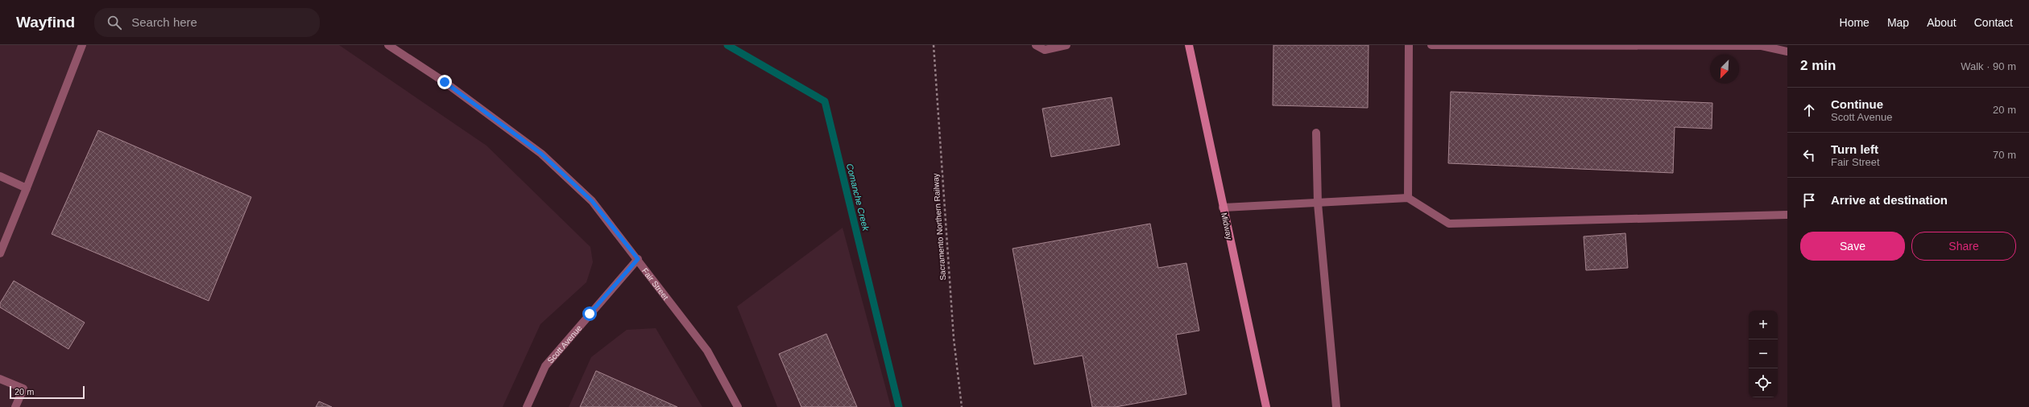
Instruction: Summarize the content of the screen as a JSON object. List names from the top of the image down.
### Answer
{
  "streets": {
    "main road": ["Midway"],
    "street": ["Fair Street", "Scott Avenue"],
    "path": ["Sacramento Northern Railway"]
  },
  "crossings": [
    ["Fair Street", "Scott Avenue"]
  ],
  "water": ["Comanche Creek"],
  "scale_bar": "20 m",
  "north": "bottom left",
  "page": {
    "header": "Wayfind",
    "search": "Search here",
    "nav": [
      "Home",
      "Map",
      "About",
      "Contact"
    ],
    "heading": ["2 min", "Walk · 90 m"],
    "list": [
      ["Continue", "Scott Avenue", "20 m"],
      ["Turn left", "Fair Street", "70 m"],
      "Arrive at destination"
    ],
    "buttons": ["Save", "Share"],
    "map_buttons": ["+", "−"],
    "scale": "20 m"
  }
}
